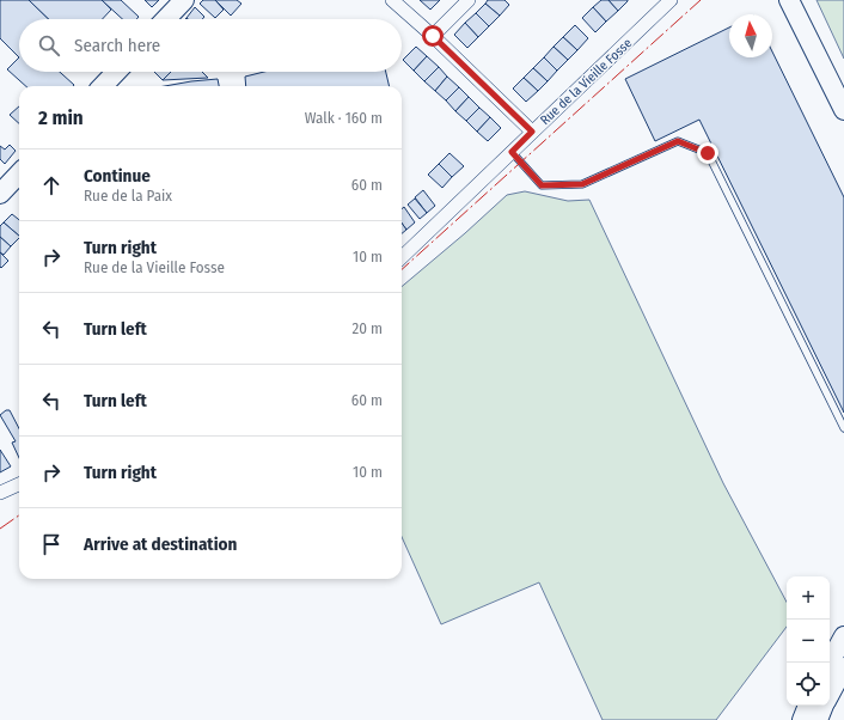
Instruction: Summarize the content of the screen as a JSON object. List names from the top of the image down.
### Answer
{
  "streets": {
    "street": ["Rue de la Vieille Fosse"]
  },
  "north": "top",
  "page": {
    "search": "Search here",
    "heading": ["2 min", "Walk · 160 m"],
    "list": [
      ["Continue", "Rue de la Paix", "60 m"],
      ["Turn right", "Rue de la Vieille Fosse", "10 m"],
      ["Turn left", "20 m"],
      ["Turn left", "60 m"],
      ["Turn right", "10 m"],
      "Arrive at destination"
    ],
    "map_buttons": ["+", "−"]
  }
}
